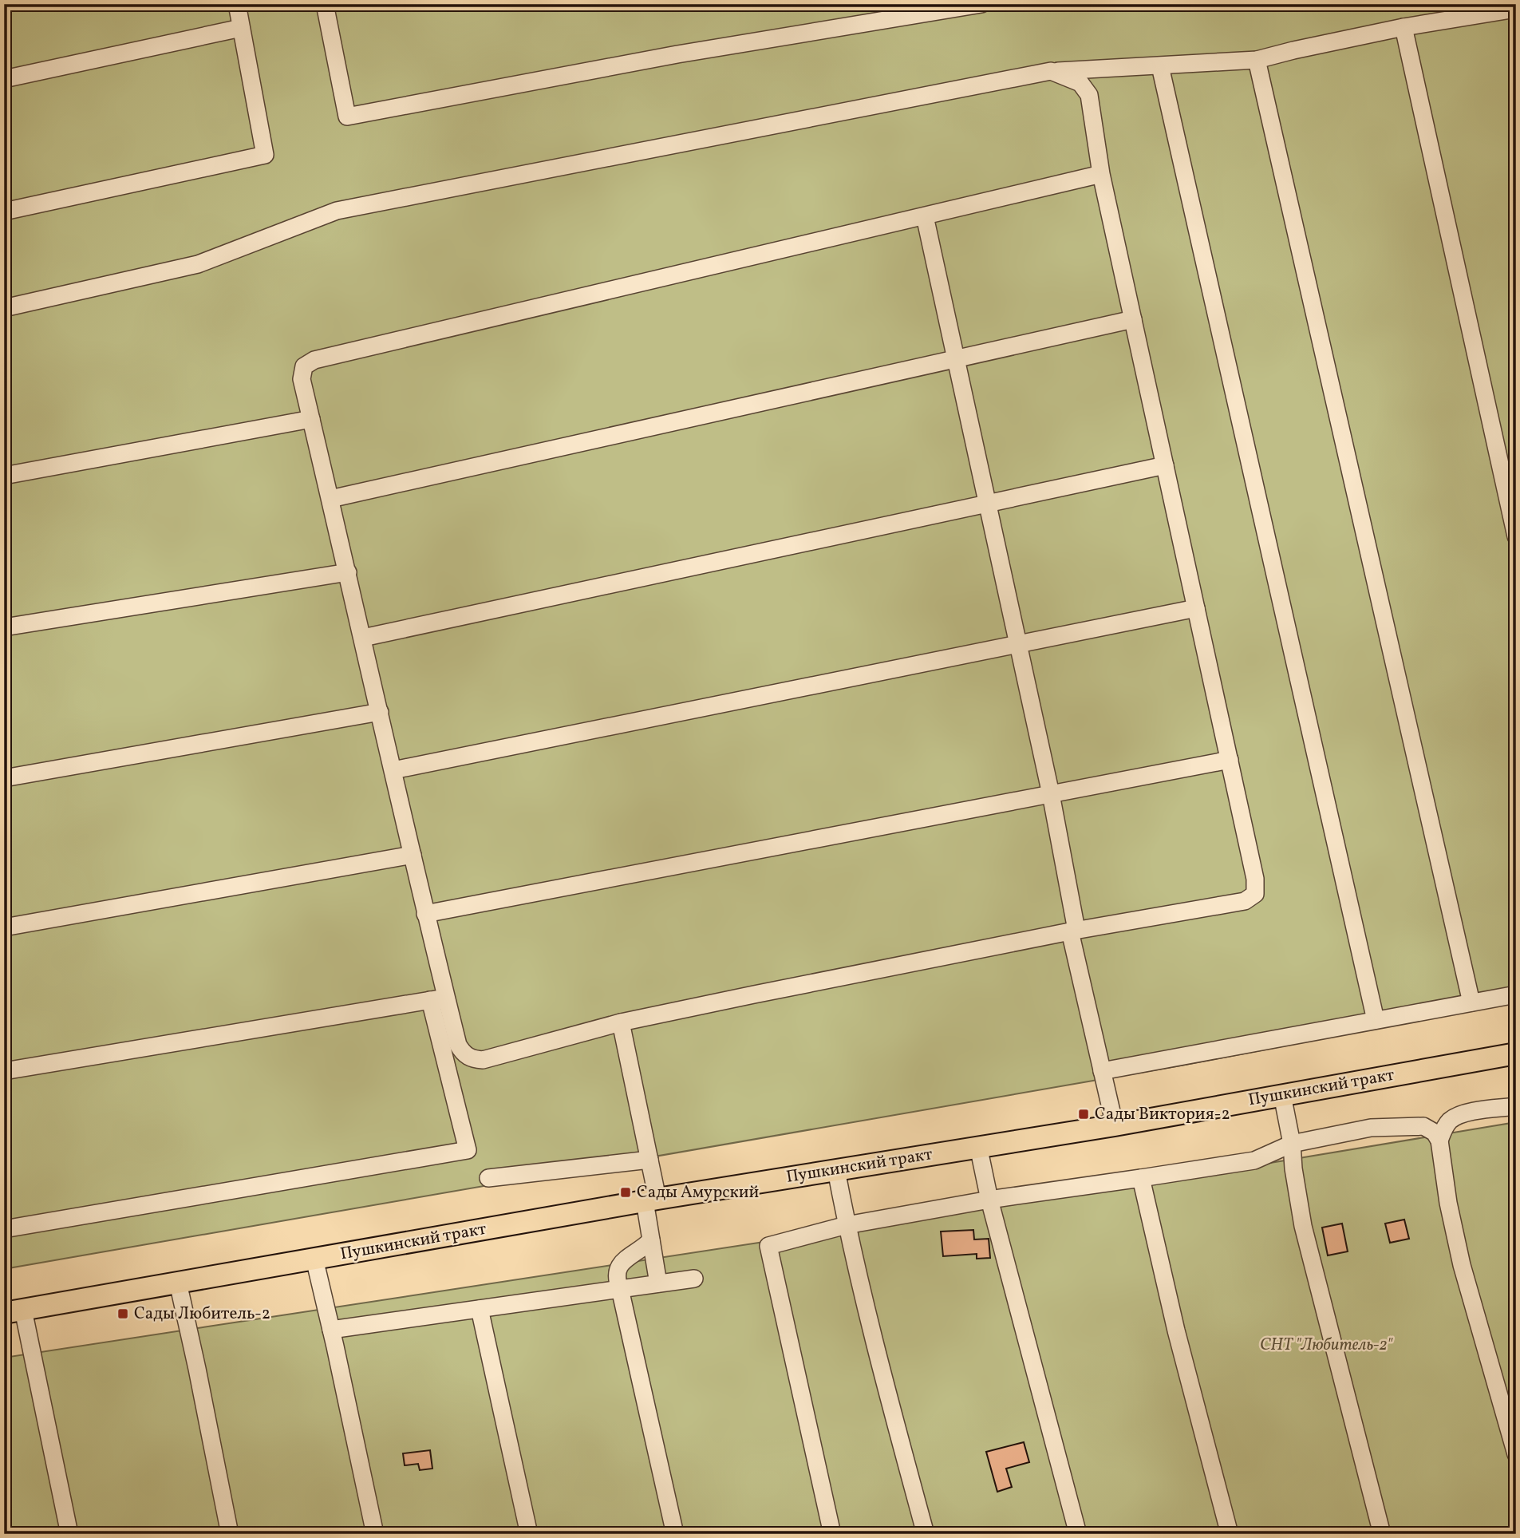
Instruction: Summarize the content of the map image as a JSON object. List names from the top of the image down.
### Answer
{
  "streets": {
    "main road": ["Пушкинский тракт"]
  },
  "parks": ["СНТ \"Любитель-2\""],
  "places": {
    "transit": ["Сады Виктория-2", "Сады Амурский", "Сады Любитель-2"]
  }
}
